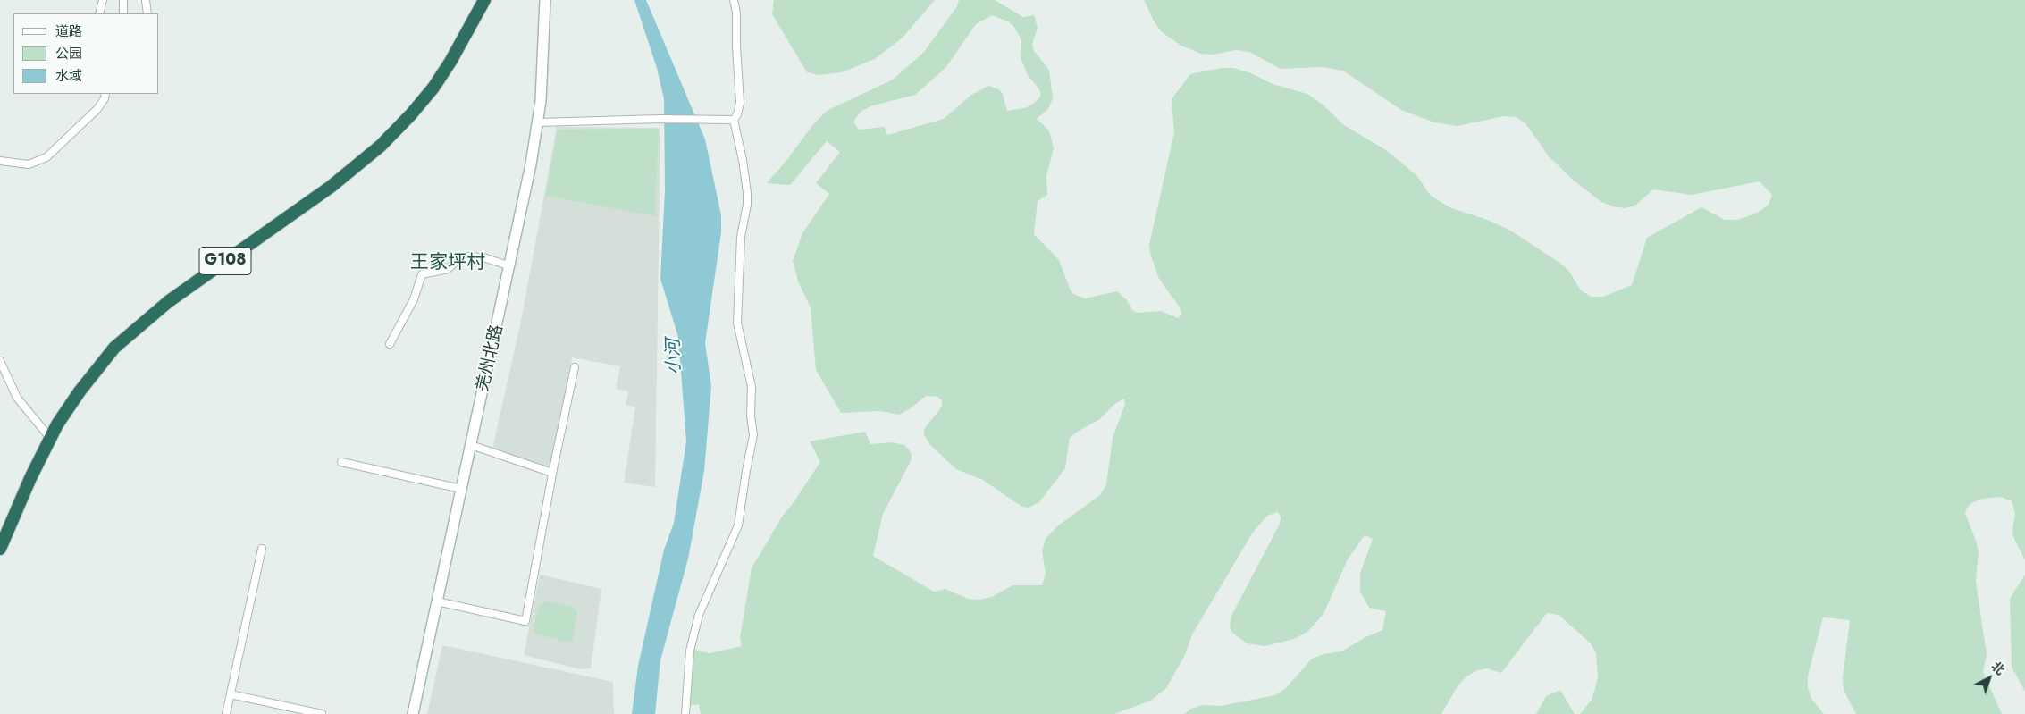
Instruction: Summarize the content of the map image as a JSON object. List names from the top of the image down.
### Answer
{
  "streets": {
    "highway": ["G108"],
    "main road": ["羌州北路"]
  },
  "districts": ["王家坪村"],
  "water": ["小河"],
  "legend": ["道路", "公园", "水域"],
  "north": "top right"
}
